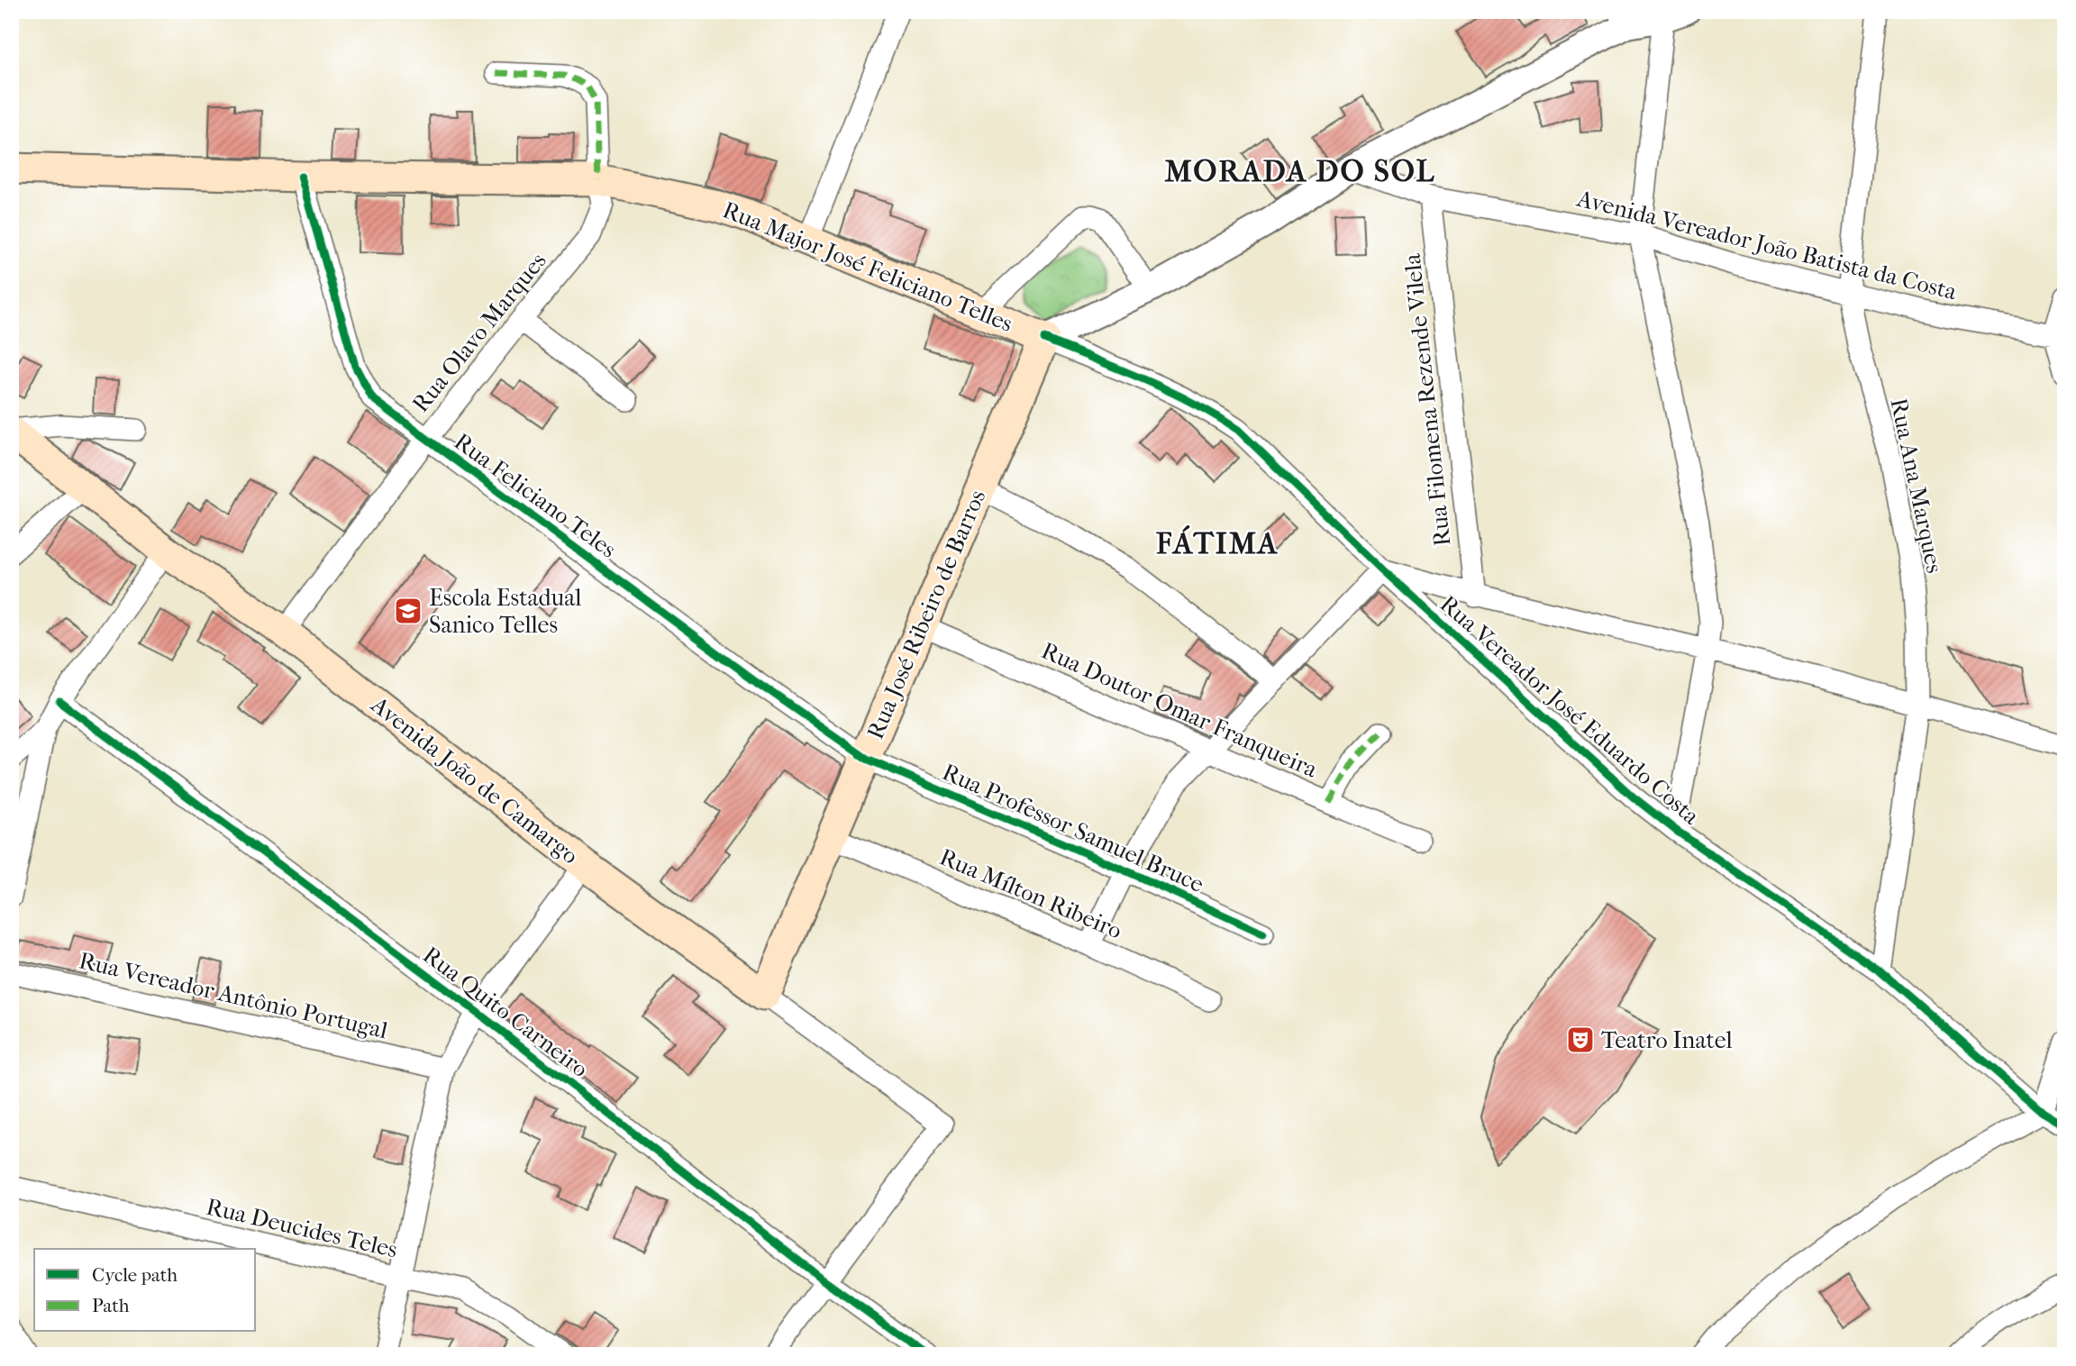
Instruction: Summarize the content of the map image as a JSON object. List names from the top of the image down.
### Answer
{
  "streets": {
    "main road": ["Rua Major José Feliciano Telles", "Rua José Ribeiro de Barros", "Avenida João de Camargo"],
    "street": [
      "Avenida Vereador João Batista da Costa",
      "Rua Olavo Marques",
      "Rua Filomena Rezende Vilela",
      "Rua Ana Marques",
      "Rua Feliciano Teles",
      "Rua Doutor Omar Franqueira",
      "Rua Vereador José Eduardo Costa",
      "Rua Professor Samuel Bruce",
      "Rua Mílton Ribeiro",
      "Rua Vereador Antônio Portugal",
      "Rua Quito Carneiro",
      "Rua Deucides Teles"
    ]
  },
  "crossings": [
    ["Avenida Vereador João Batista da Costa", "Rua Filomena Rezende Vilela"],
    ["Avenida Vereador João Batista da Costa", "Rua Ana Marques"],
    ["Rua Major José Feliciano Telles", "Rua Olavo Marques"],
    ["Rua Major José Feliciano Telles", "Rua Feliciano Teles"],
    ["Rua Major José Feliciano Telles", "Rua José Ribeiro de Barros"],
    ["Rua Major José Feliciano Telles", "Rua Vereador José Eduardo Costa"],
    ["Rua Olavo Marques", "Rua Feliciano Teles"],
    ["Rua Olavo Marques", "Avenida João de Camargo"],
    ["Rua Ana Marques", "Rua Vereador José Eduardo Costa"],
    ["Rua Feliciano Teles", "Rua José Ribeiro de Barros"],
    ["Rua Feliciano Teles", "Rua Professor Samuel Bruce"],
    ["Rua José Ribeiro de Barros", "Rua Doutor Omar Franqueira"],
    ["Rua José Ribeiro de Barros", "Rua Vereador José Eduardo Costa"],
    ["Rua José Ribeiro de Barros", "Avenida João de Camargo"],
    ["Rua José Ribeiro de Barros", "Rua Professor Samuel Bruce"],
    ["Rua José Ribeiro de Barros", "Rua Mílton Ribeiro"],
    ["Avenida João de Camargo", "Rua Quito Carneiro"]
  ],
  "districts": ["MORADA DO SOL", "FÁTIMA"],
  "places": {
    "school or university": ["Escola Estadual Sanico Telles"],
    "theatre": ["Teatro Inatel"]
  },
  "legend": ["Cycle path", "Path"]
}
